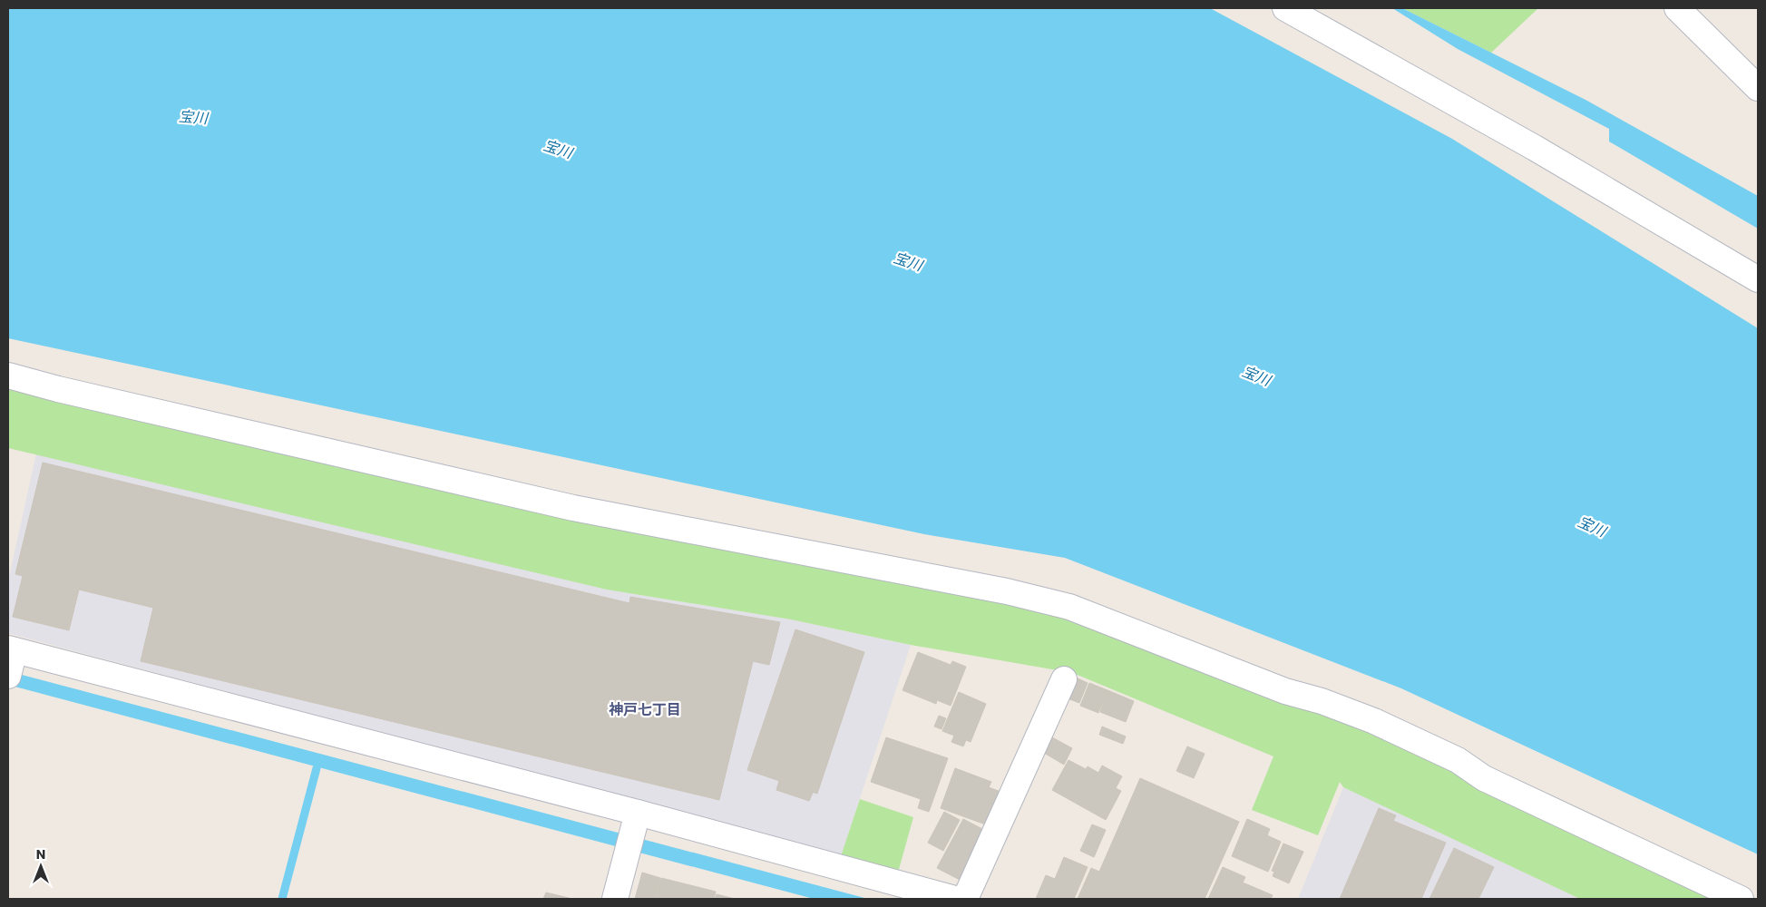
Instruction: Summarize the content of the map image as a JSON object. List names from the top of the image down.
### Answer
{
  "districts": ["神戸七丁目"],
  "water": ["宝川"],
  "north": "top"
}
